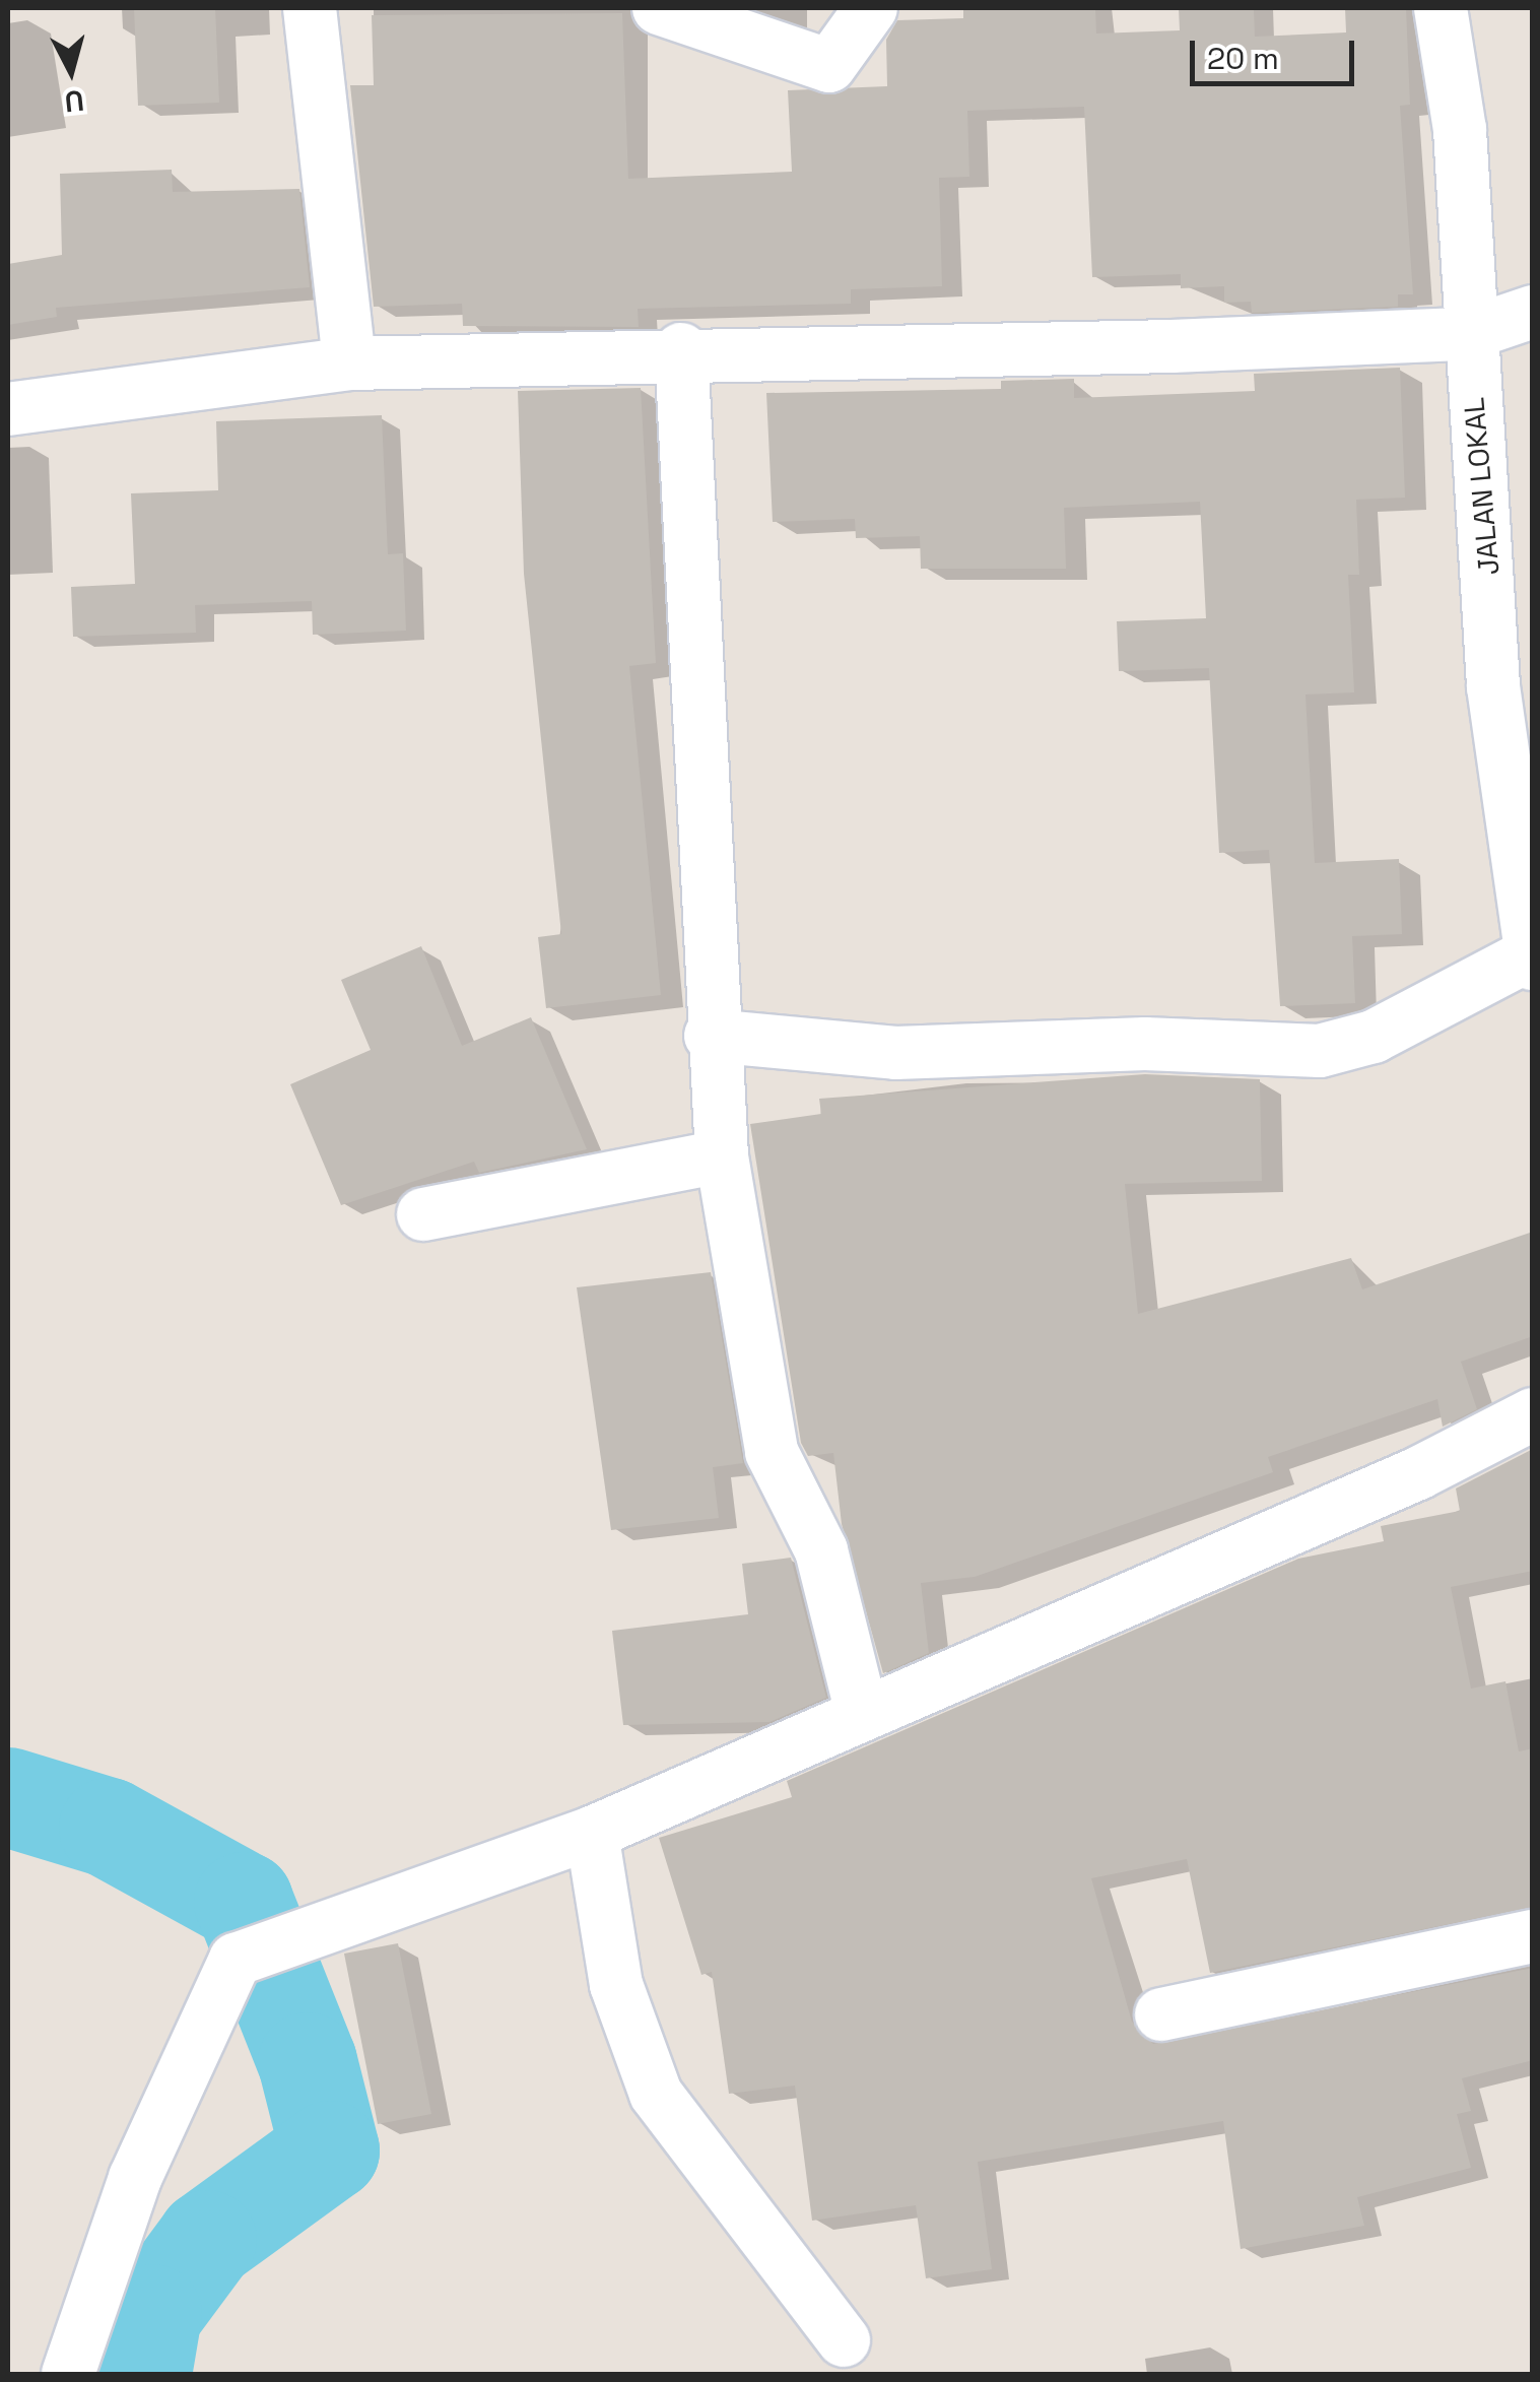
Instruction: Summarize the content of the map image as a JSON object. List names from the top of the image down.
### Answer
{
  "streets": {
    "street": ["JALAN LOKAL"]
  },
  "scale_bar": "20 m",
  "north": "bottom"
}
